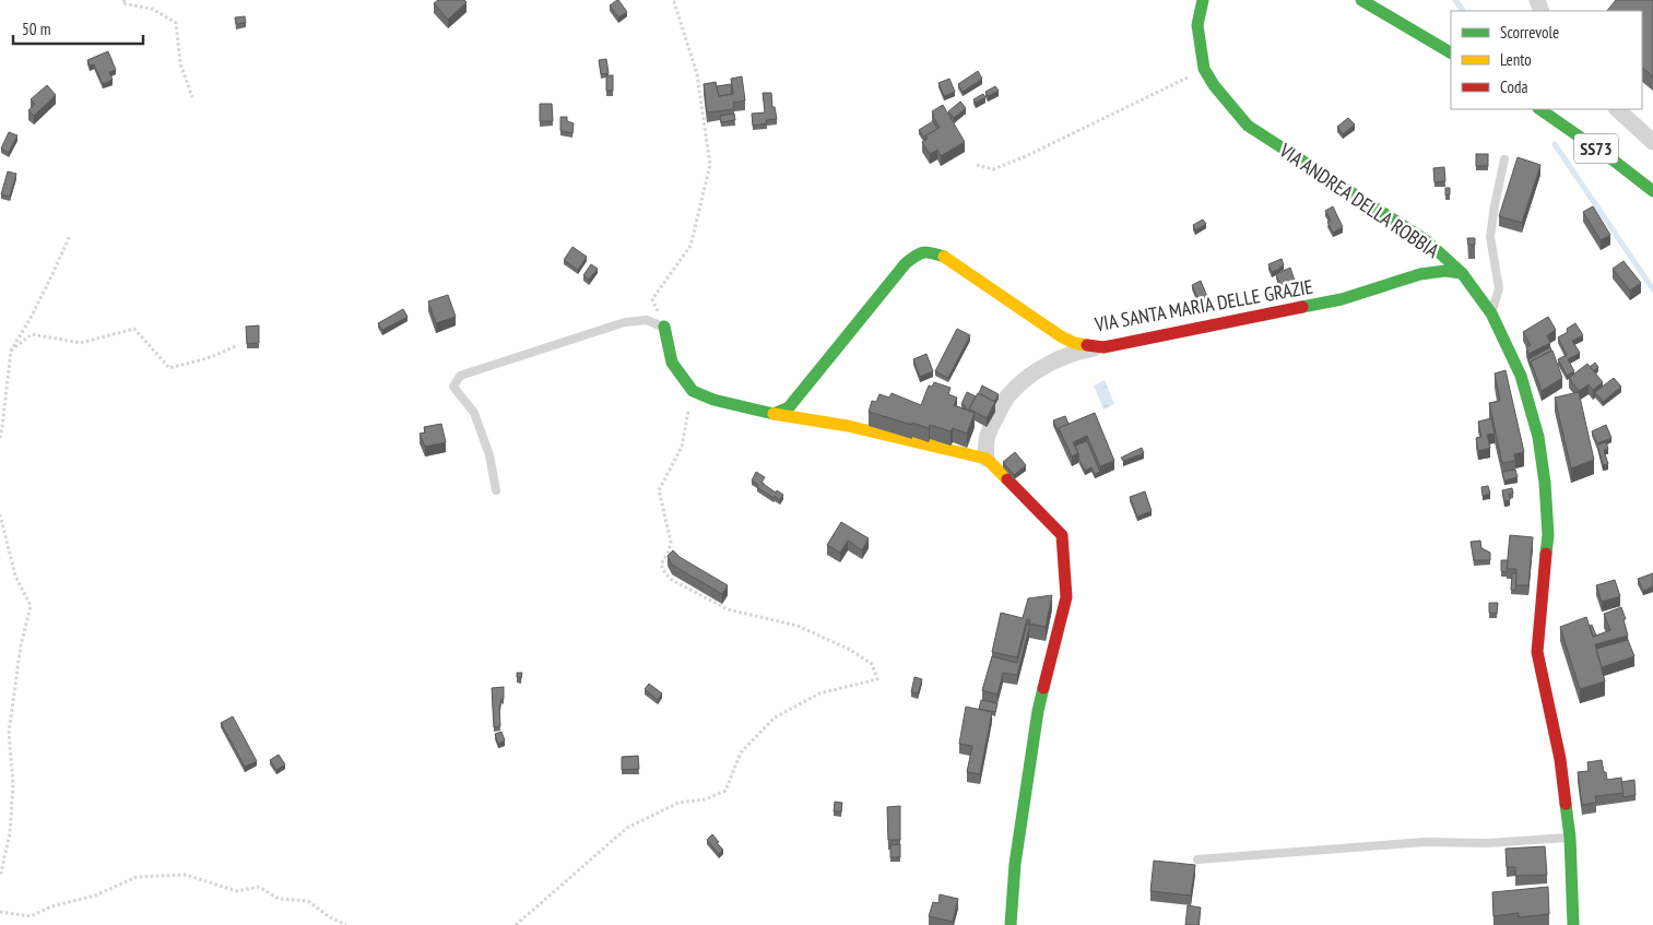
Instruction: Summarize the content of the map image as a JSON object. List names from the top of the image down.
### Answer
{
  "streets": {
    "street": ["SS73", "VIA ANDREA DELLA ROBBIA", "VIA SANTA MARIA DELLE GRAZIE"]
  },
  "crossings": [
    ["VIA ANDREA DELLA ROBBIA", "VIA SANTA MARIA DELLE GRAZIE"]
  ],
  "legend": ["Scorrevole", "Lento", "Coda"],
  "scale_bar": "50 m"
}
